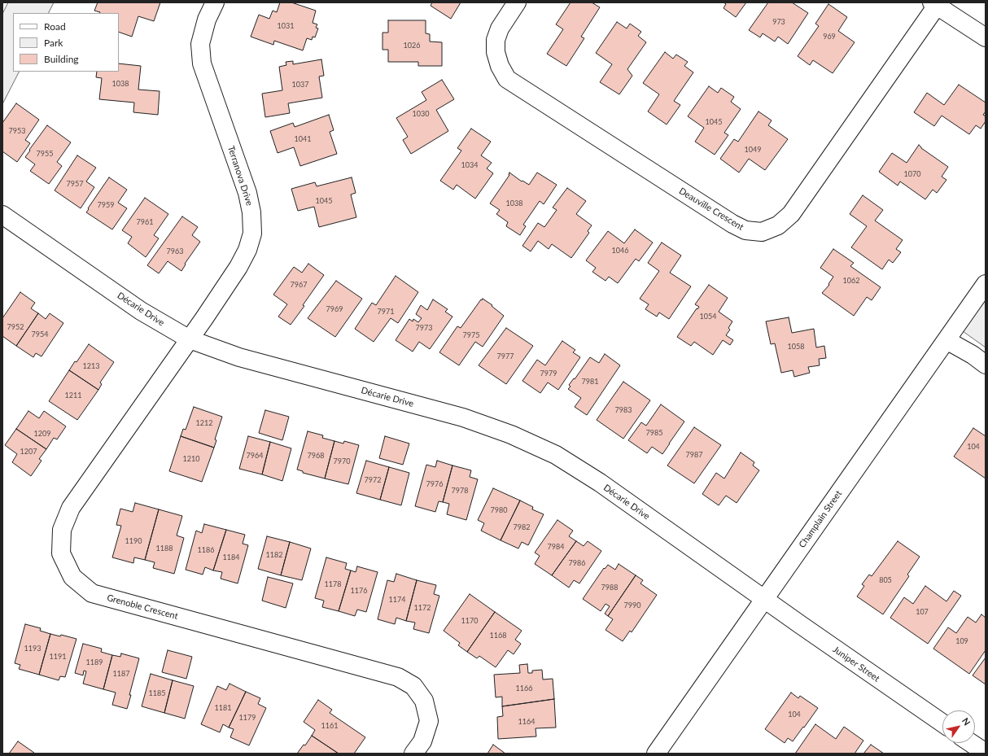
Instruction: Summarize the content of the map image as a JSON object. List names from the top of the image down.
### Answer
{
  "streets": {
    "street": [
      "Terranova Drive",
      "Deauville Crescent",
      "Décarie Drive",
      "Champlain Street",
      "Grenoble Crescent",
      "Juniper Street"
    ]
  },
  "crossings": [
    ["Terranova Drive", "Décarie Drive"],
    ["Terranova Drive", "Grenoble Crescent"],
    ["Décarie Drive", "Champlain Street"],
    ["Décarie Drive", "Grenoble Crescent"],
    ["Décarie Drive", "Juniper Street"],
    ["Champlain Street", "Juniper Street"]
  ],
  "house_numbers": [
    "973",
    "1031",
    "969",
    "1026",
    "1038",
    "1037",
    "1030",
    "1045",
    "7953",
    "1041",
    "1049",
    "7955",
    "1034",
    "1070",
    "7957",
    "1045",
    "1038",
    "7959",
    "7961",
    "1046",
    "7963",
    "1062",
    "7967",
    "7969",
    "7971",
    "1054",
    "7952",
    "7973",
    "7954",
    "7975",
    "1058",
    "7977",
    "1213",
    "7979",
    "7981",
    "1211",
    "7983",
    "1212",
    "7985",
    "1209",
    "104",
    "1207",
    "7987",
    "7964",
    "7968",
    "1210",
    "7970",
    "7972",
    "7976",
    "7978",
    "7980",
    "7982",
    "1190",
    "7984",
    "1188",
    "1186",
    "1182",
    "1184",
    "7986",
    "805",
    "1178",
    "7988",
    "1176",
    "1174",
    "7990",
    "1172",
    "107",
    "1170",
    "1168",
    "109",
    "1193",
    "1191",
    "1189",
    "1187",
    "1166",
    "1185",
    "1181",
    "104",
    "1179",
    "1164",
    "1161"
  ],
  "legend": ["Road", "Park", "Building"],
  "north": "top right"
}
